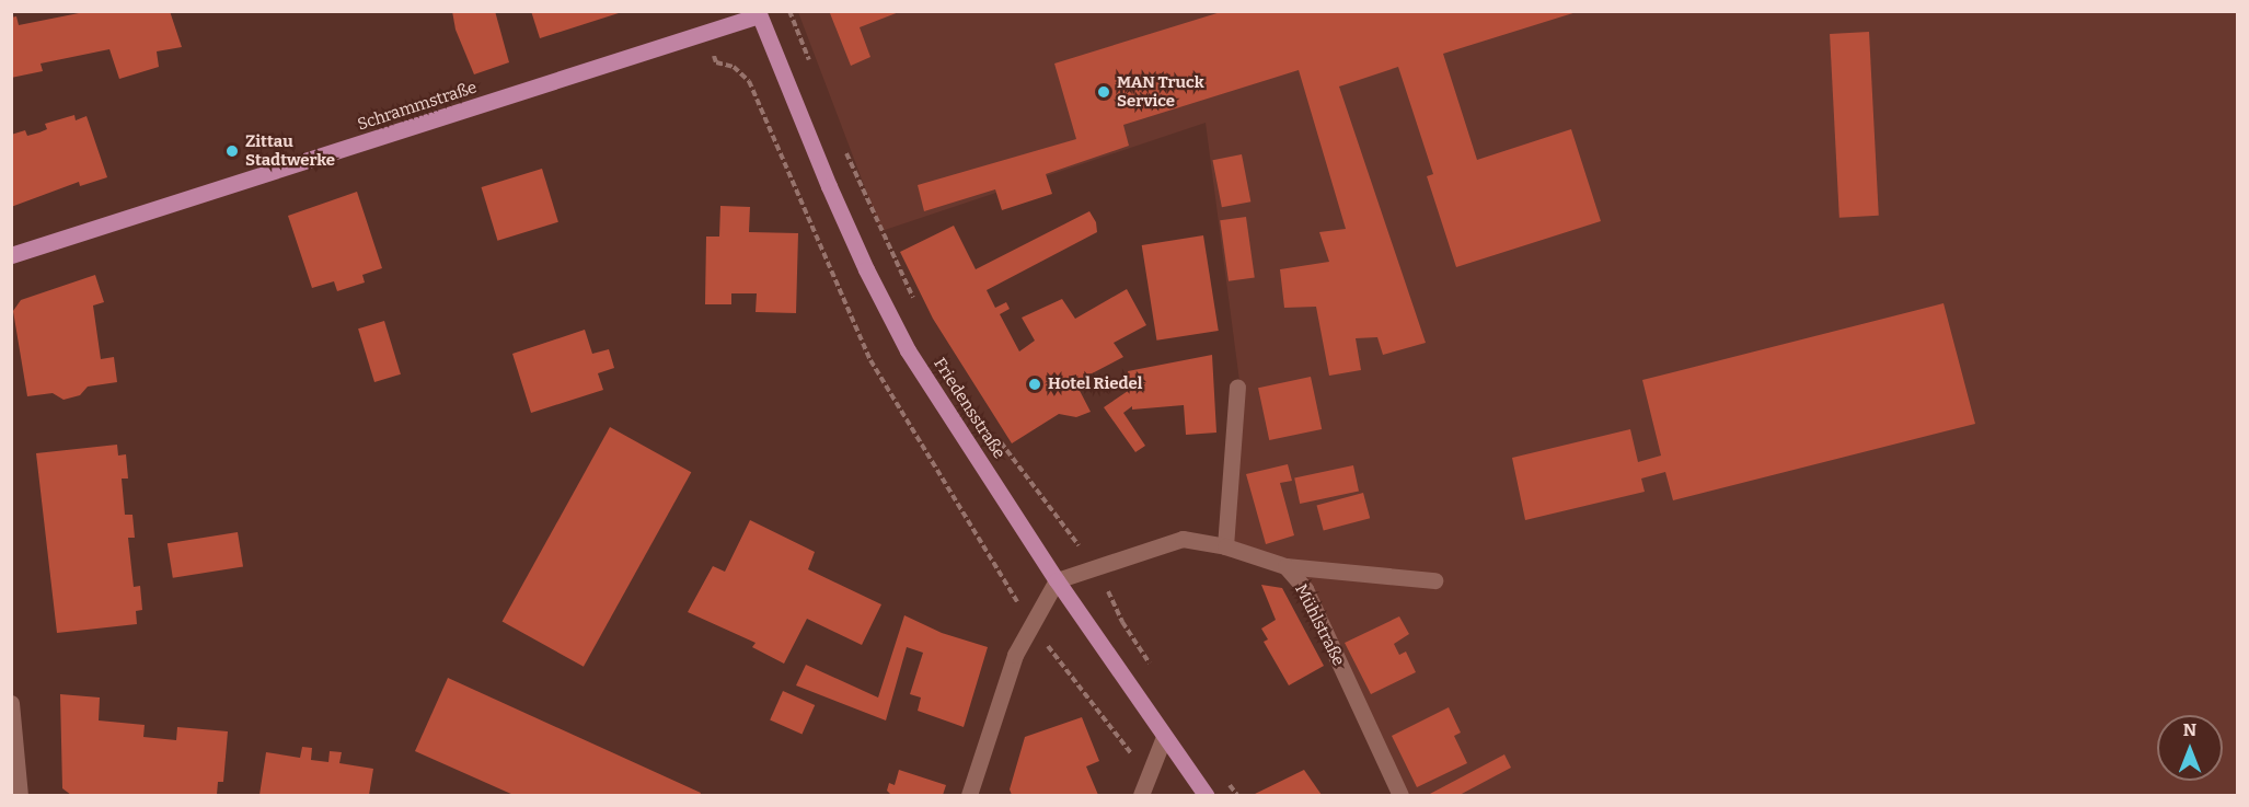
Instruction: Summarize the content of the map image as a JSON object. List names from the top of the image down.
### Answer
{
  "streets": {
    "main road": ["Schrammstraße", "Friedensstraße"],
    "street": ["Mühlstraße"]
  },
  "crossings": [
    ["Schrammstraße", "Friedensstraße"],
    ["Friedensstraße", "Mühlstraße"]
  ],
  "places": ["MAN Truck Service", "Zittau Stadtwerke", "Hotel Riedel"],
  "north": "top"
}
